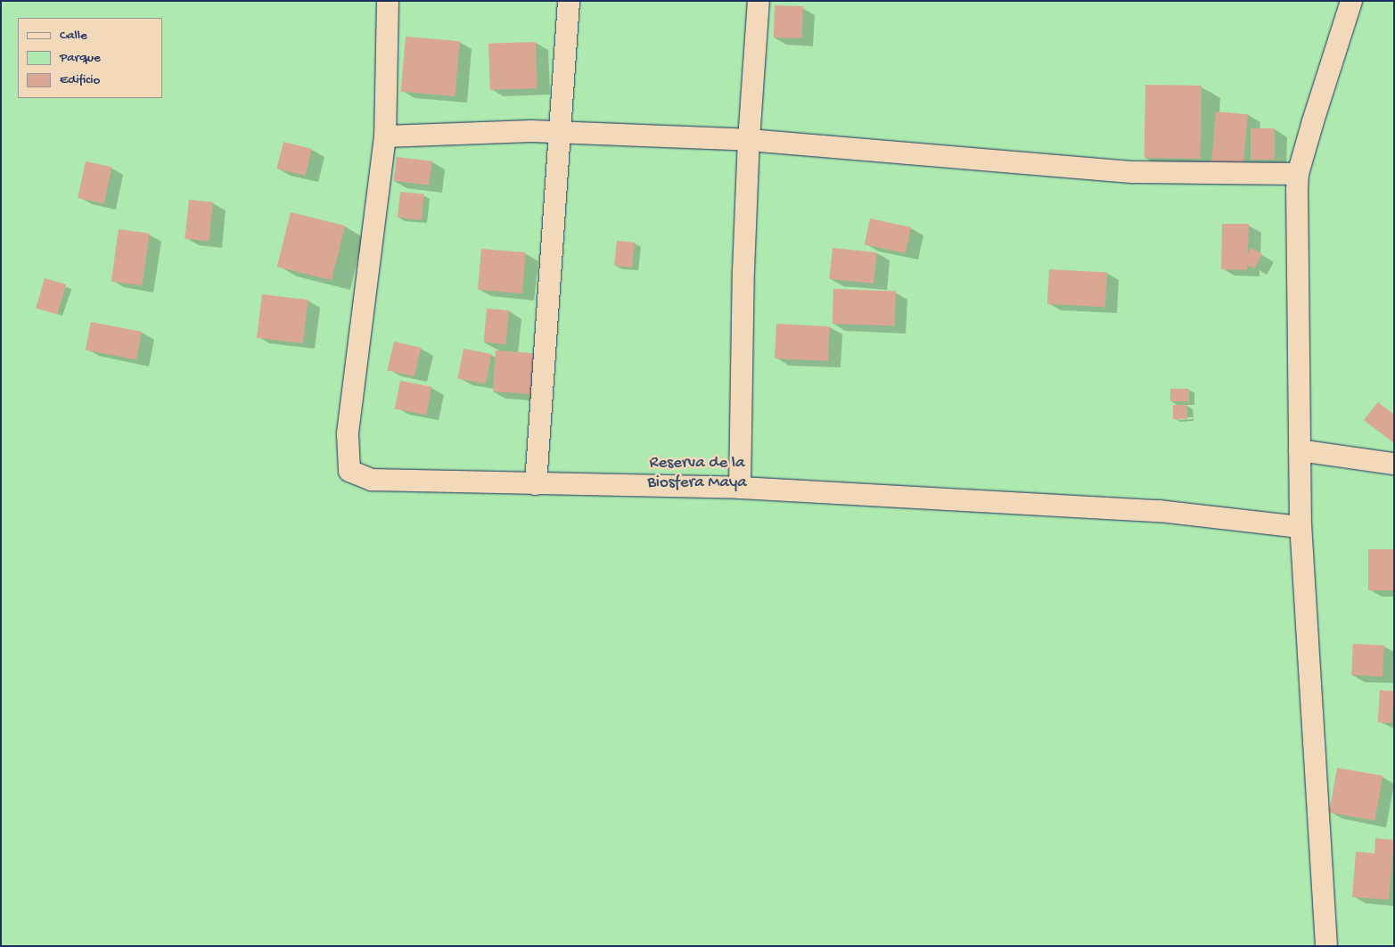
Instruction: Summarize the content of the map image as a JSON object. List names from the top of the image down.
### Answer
{
  "parks": ["Reserva de la Biosfera Maya"],
  "legend": ["Calle", "Parque", "Edificio"]
}
